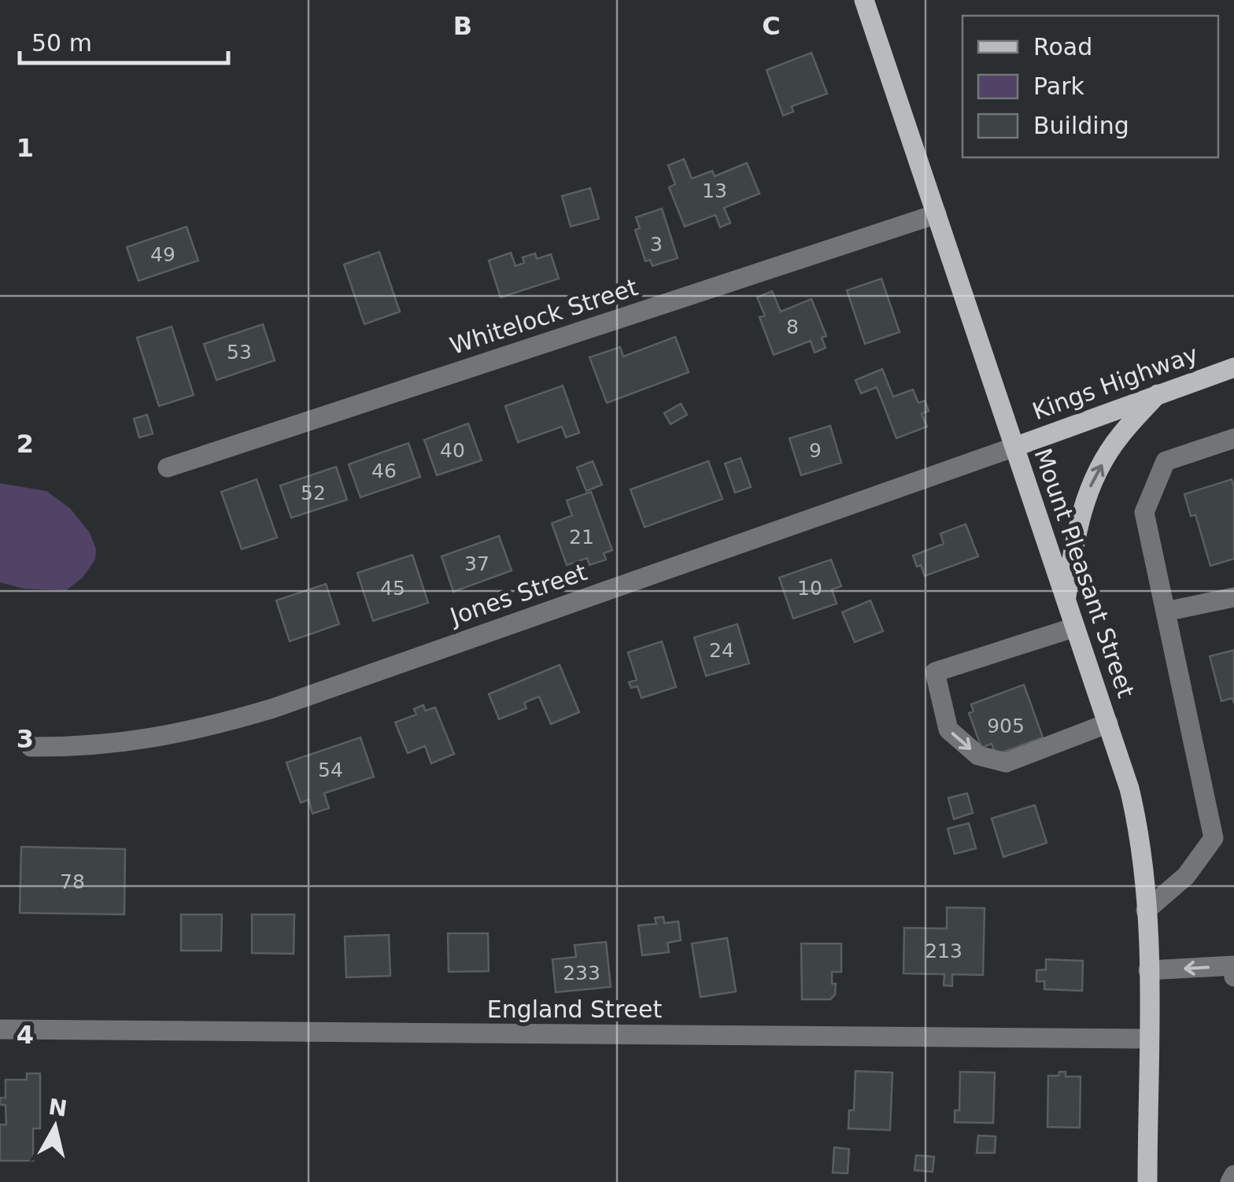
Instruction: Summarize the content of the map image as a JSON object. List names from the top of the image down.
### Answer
{
  "streets": {
    "main road": ["Kings Highway", "Mount Pleasant Street"],
    "street": ["Whitelock Street", "Jones Street", "England Street"]
  },
  "crossings": [
    ["Whitelock Street", "Mount Pleasant Street"],
    ["Kings Highway", "Mount Pleasant Street"],
    ["Kings Highway", "Jones Street"],
    ["Mount Pleasant Street", "Jones Street"],
    ["Mount Pleasant Street", "England Street"]
  ],
  "house_numbers": [
    "13",
    "3",
    "49",
    "8",
    "53",
    "40",
    "9",
    "46",
    "52",
    "21",
    "37",
    "45",
    "10",
    "24",
    "905",
    "54",
    "78",
    "213",
    "233"
  ],
  "legend": ["Road", "Park", "Building"],
  "scale_bar": "50 m",
  "north": "top",
  "grid": {
    "columns": ["B", "C"],
    "rows": [
      "1",
      "2",
      "3",
      "4"
    ]
  }
}
